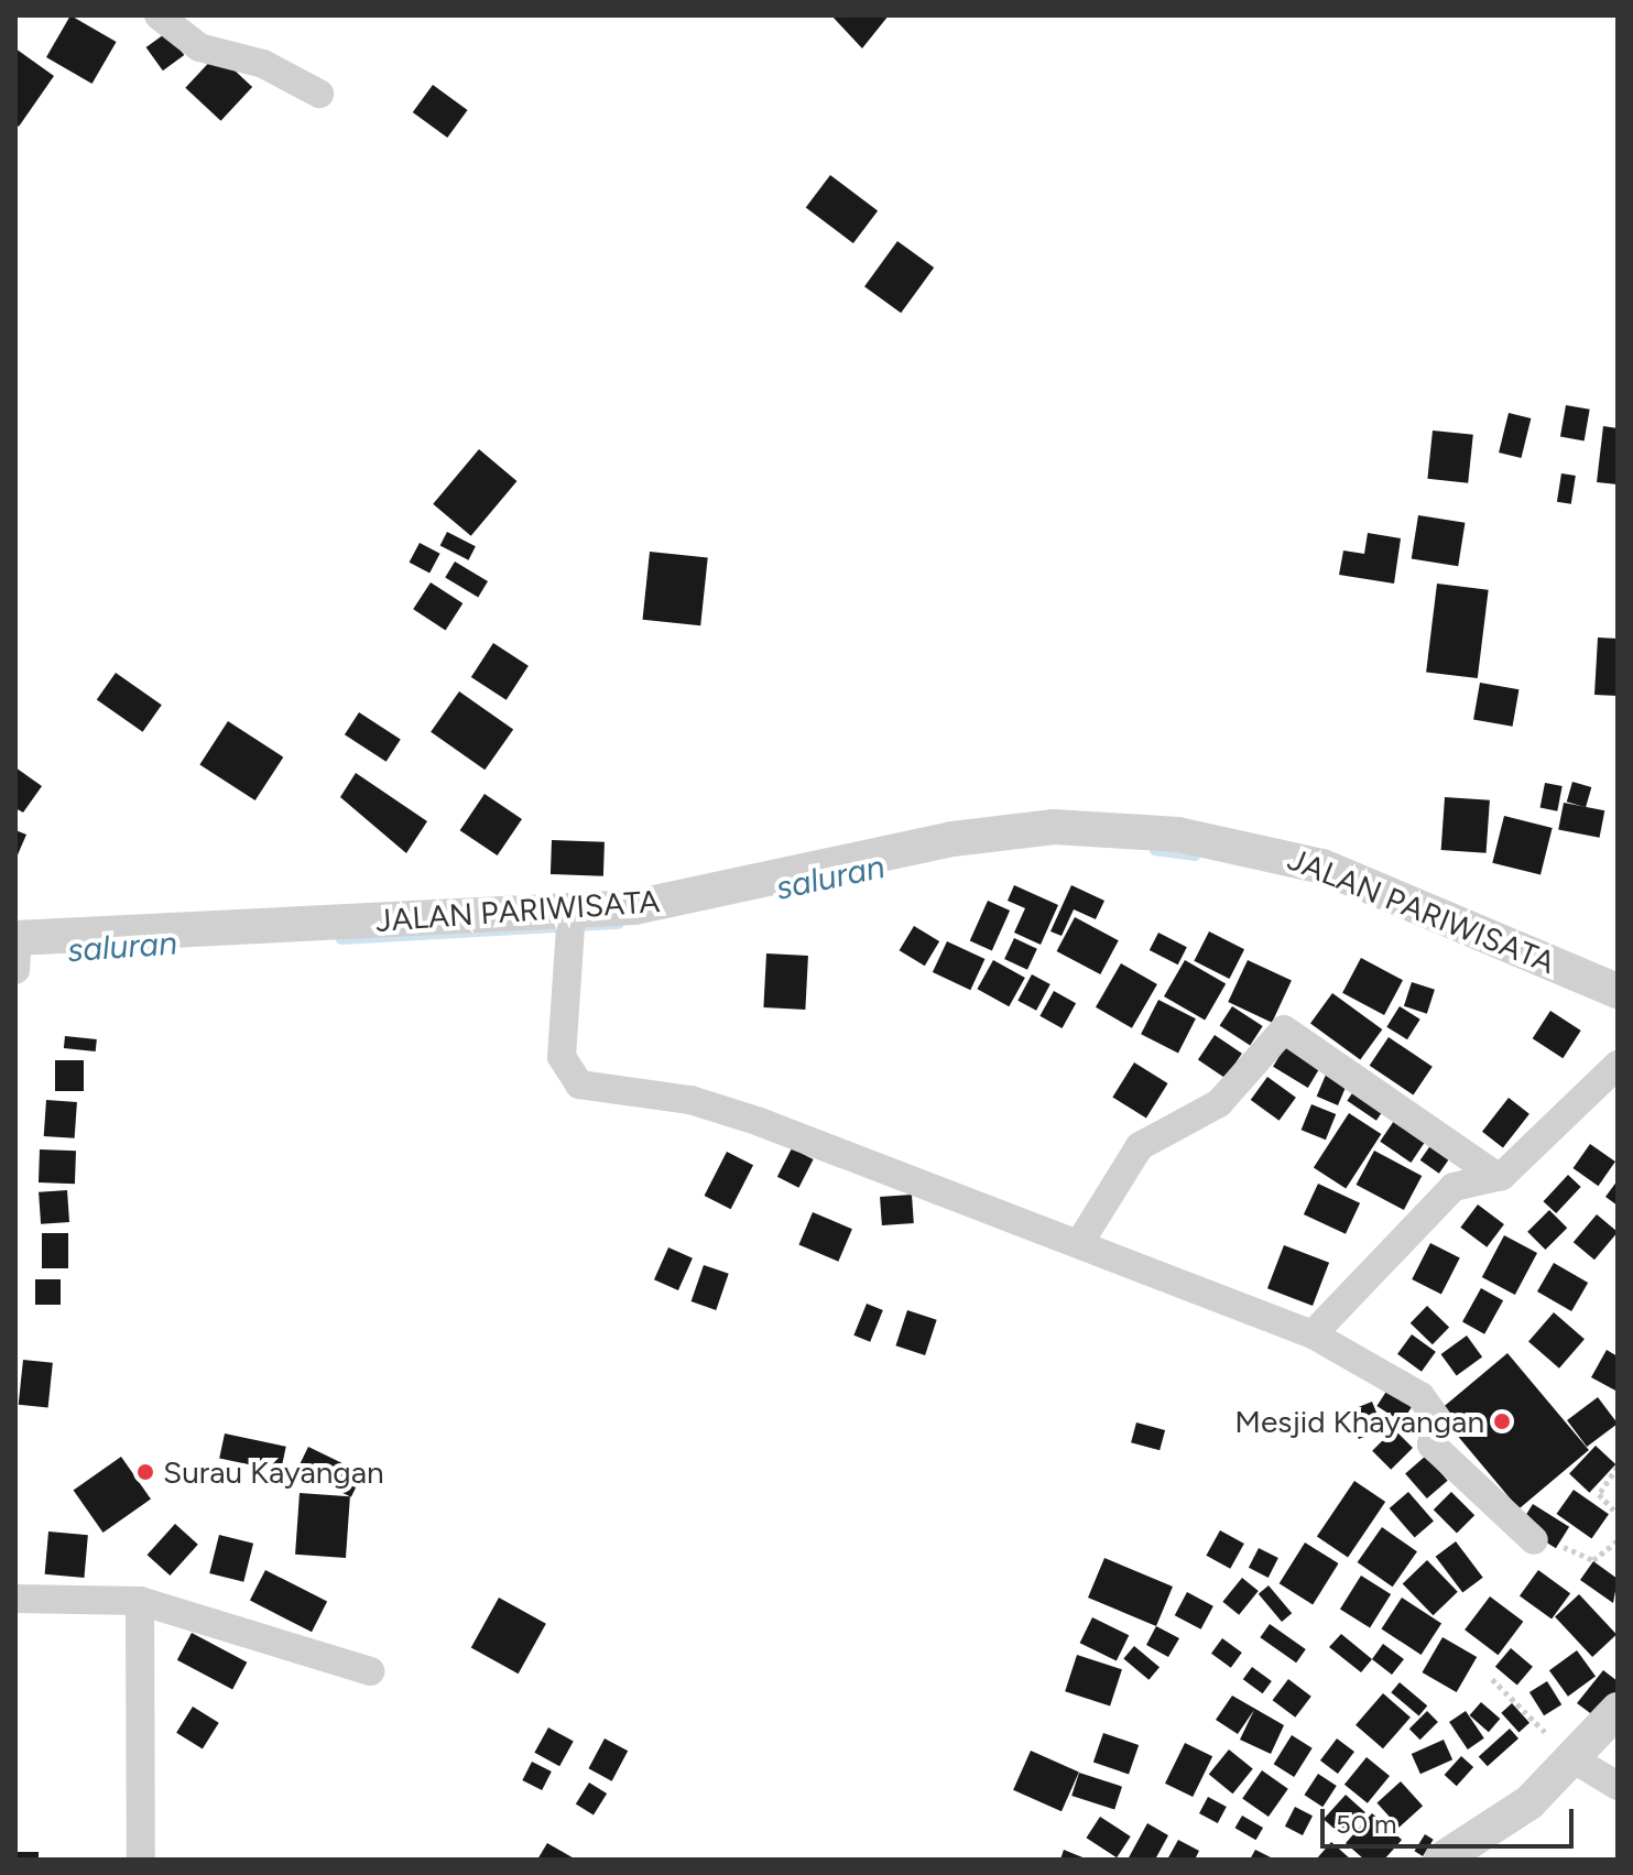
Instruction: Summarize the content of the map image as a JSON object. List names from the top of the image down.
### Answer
{
  "streets": {
    "street": ["JALAN PARIWISATA"]
  },
  "water": ["saluran"],
  "places": ["Mesjid Khayangan", "Surau Kayangan"],
  "scale_bar": "50 m"
}
